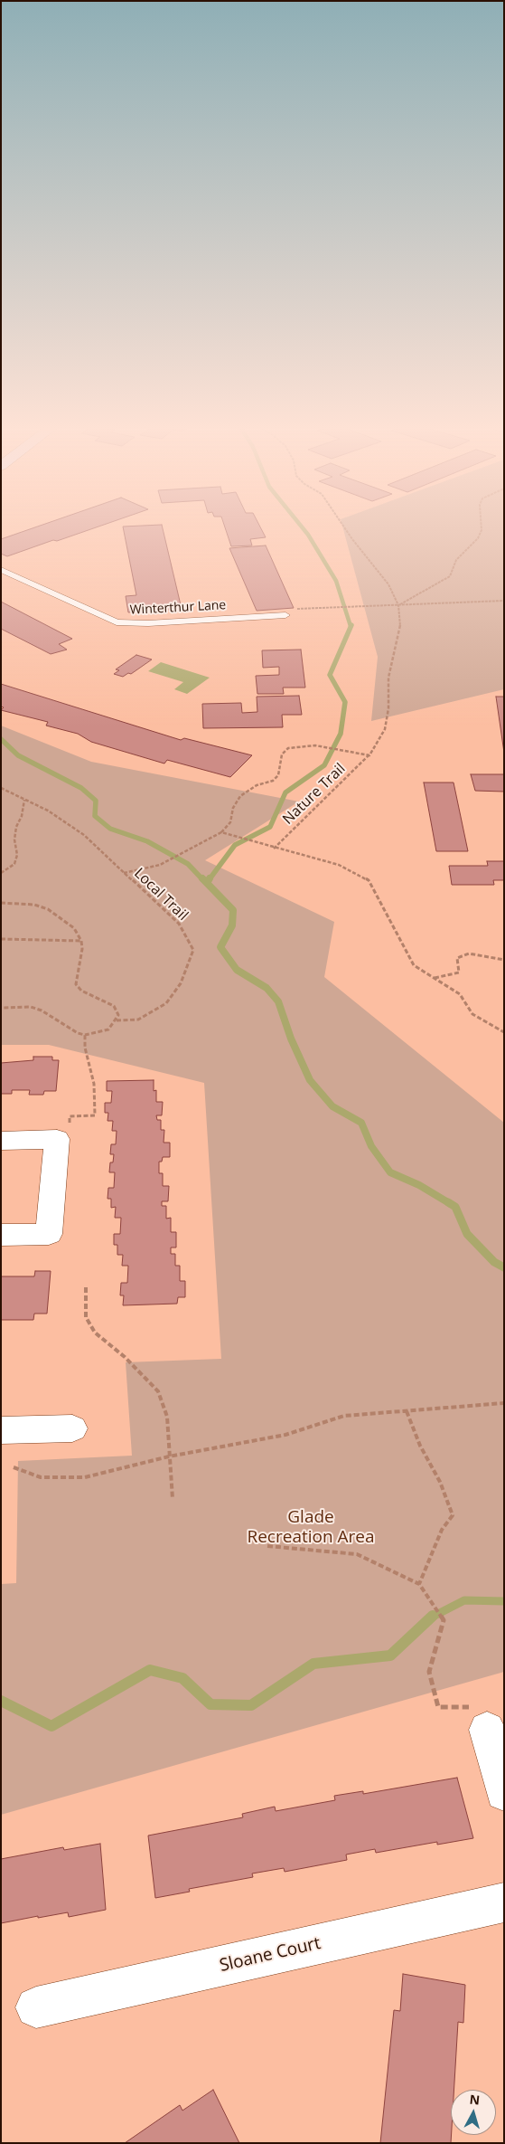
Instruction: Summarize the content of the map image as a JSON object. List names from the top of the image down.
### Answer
{
  "streets": {
    "street": ["Sloane Court"],
    "lane": ["Winterthur Lane"],
    "path": ["Nature Trail", "Local Trail"]
  },
  "parks": ["Glade Recreation Area"],
  "north": "top"
}
